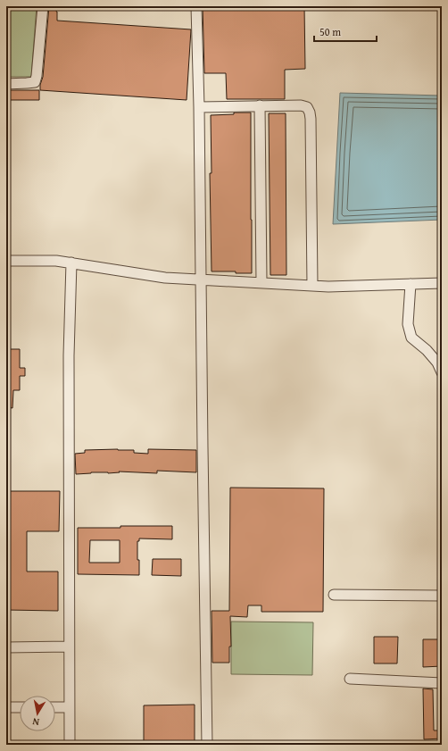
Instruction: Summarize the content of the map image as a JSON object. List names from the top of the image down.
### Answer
{
  "scale_bar": "50 m",
  "north": "bottom"
}
